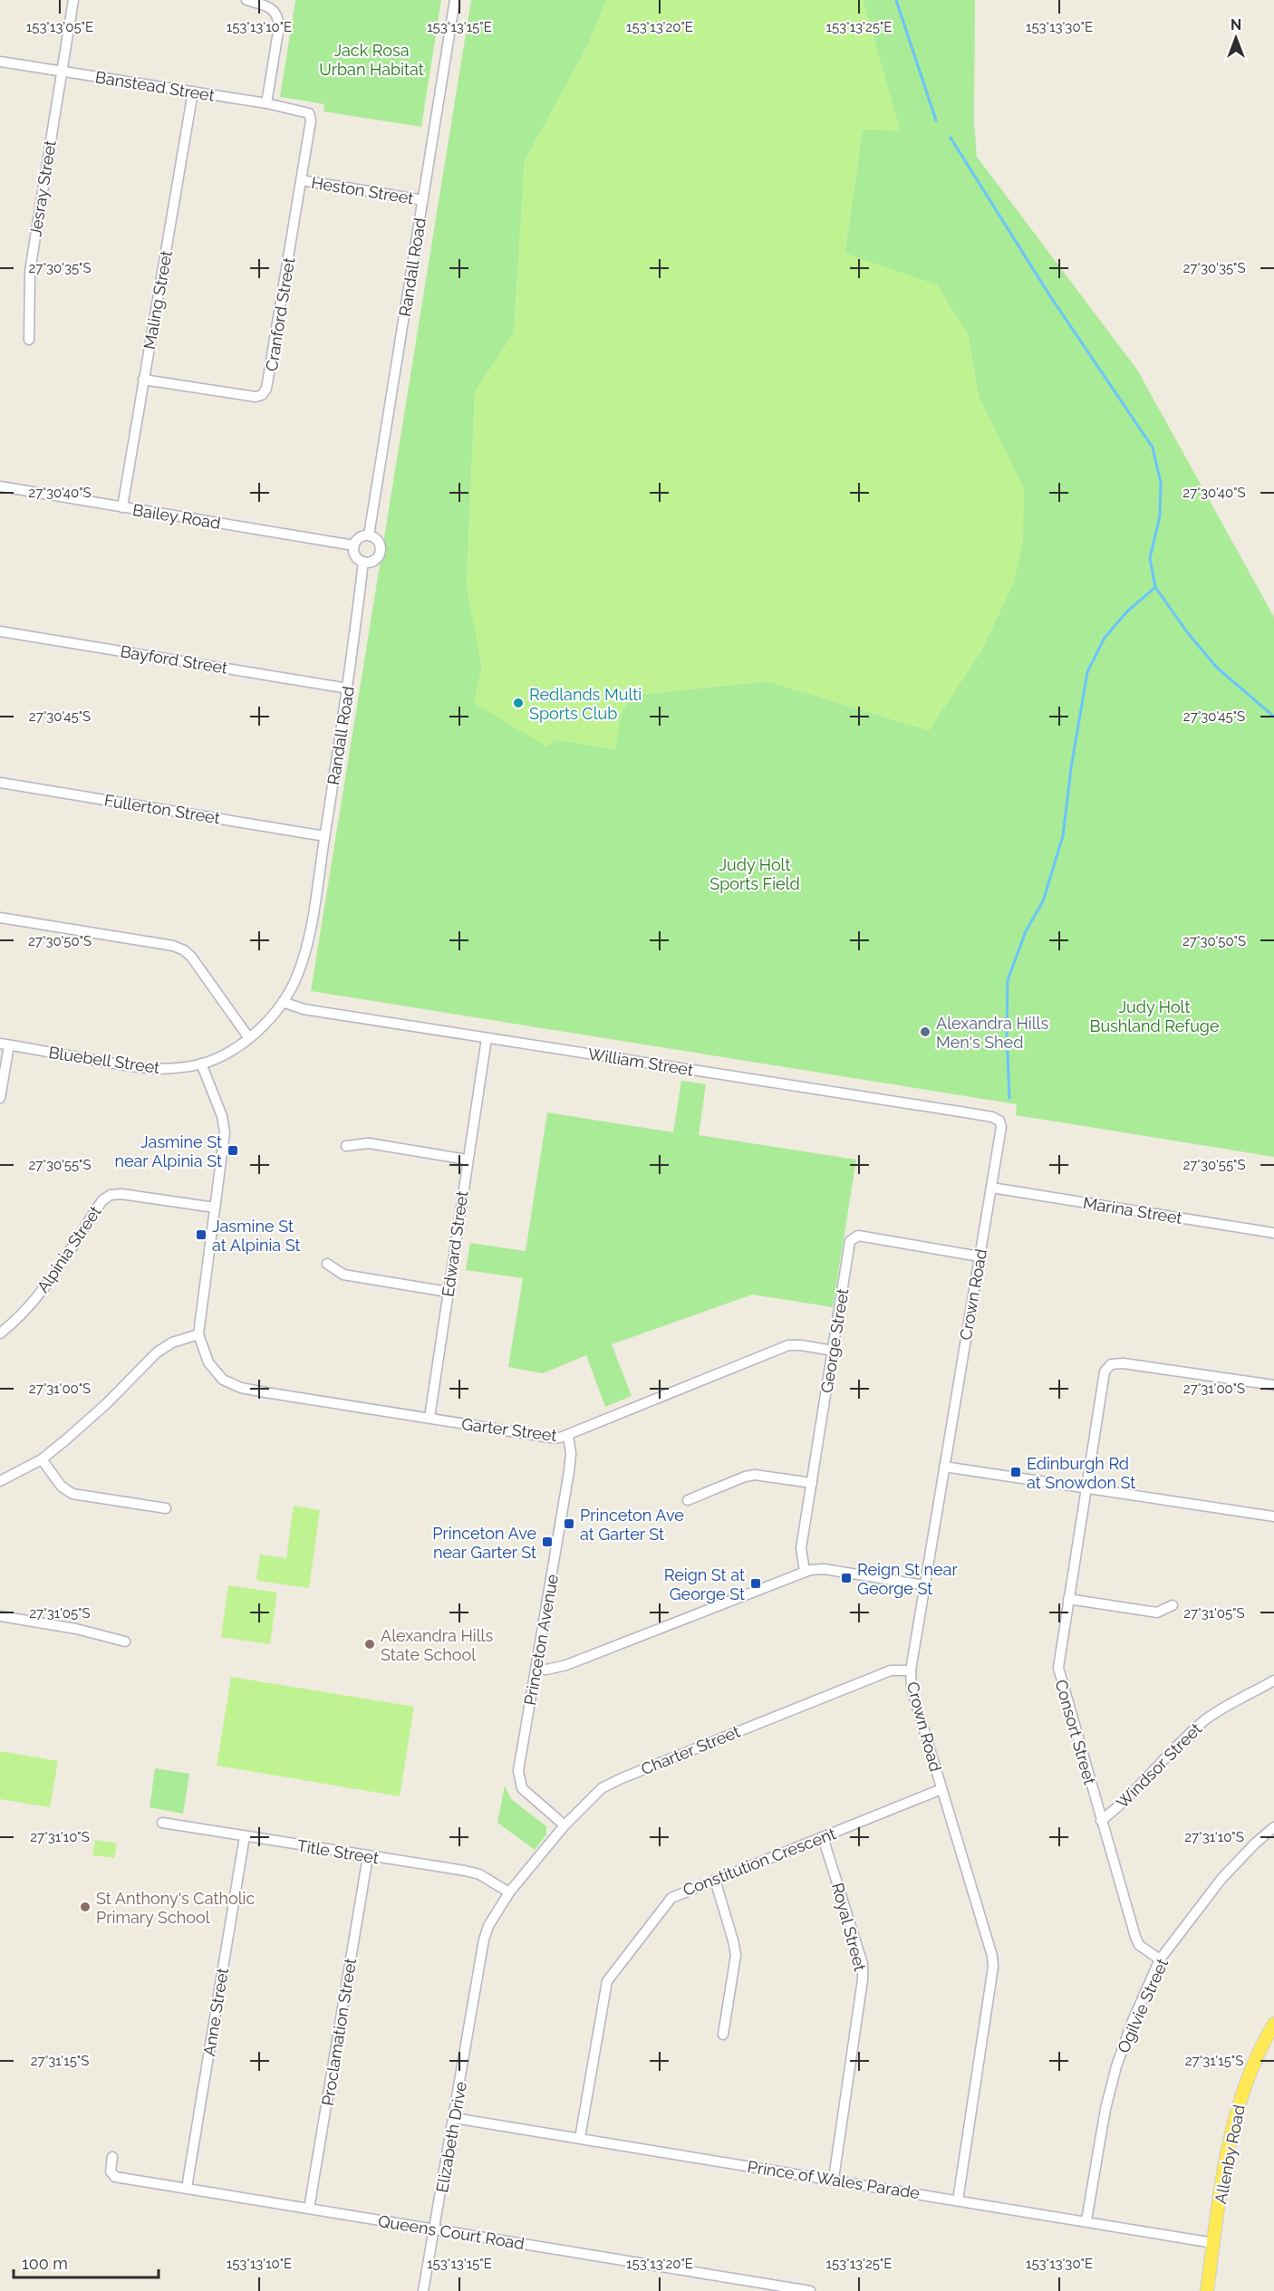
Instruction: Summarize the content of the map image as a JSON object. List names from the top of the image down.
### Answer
{
  "streets": {
    "main road": ["Allenby Road"],
    "street": [
      "Banstead Street",
      "Jesray Street",
      "Heston Street",
      "Randall Road",
      "Maling Street",
      "Cranford Street",
      "Bailey Road",
      "Bayford Street",
      "Fullerton Street",
      "Bluebell Street",
      "William Street",
      "Marina Street",
      "Edward Street",
      "Alpinia Street",
      "Crown Road",
      "George Street",
      "Garter Street",
      "Princeton Avenue",
      "Consort Street",
      "Charter Street",
      "Windsor Street",
      "Title Street",
      "Constitution Crescent",
      "Royal Street",
      "Ogilvie Street",
      "Anne Street",
      "Proclamation Street",
      "Elizabeth Drive",
      "Prince of Wales Parade",
      "Queens Court Road"
    ]
  },
  "crossings": [
    ["Banstead Street", "Jesray Street"],
    ["Banstead Street", "Maling Street"],
    ["Banstead Street", "Cranford Street"],
    ["Heston Street", "Randall Road"],
    ["Heston Street", "Cranford Street"],
    ["Randall Road", "Bailey Road"],
    ["Randall Road", "Bayford Street"],
    ["Randall Road", "Fullerton Street"],
    ["Randall Road", "Bluebell Street"],
    ["Maling Street", "Cranford Street"],
    ["Maling Street", "Bailey Road"],
    ["Bluebell Street", "William Street"],
    ["William Street", "Edward Street"],
    ["William Street", "Crown Road"],
    ["Marina Street", "Crown Road"],
    ["Edward Street", "Garter Street"],
    ["Crown Road", "George Street"],
    ["Crown Road", "Charter Street"],
    ["Crown Road", "Constitution Crescent"],
    ["Crown Road", "Prince of Wales Parade"],
    ["George Street", "Garter Street"],
    ["Garter Street", "Princeton Avenue"],
    ["Princeton Avenue", "Charter Street"],
    ["Consort Street", "Windsor Street"],
    ["Consort Street", "Ogilvie Street"],
    ["Charter Street", "Title Street"],
    ["Charter Street", "Elizabeth Drive"],
    ["Title Street", "Anne Street"],
    ["Title Street", "Proclamation Street"],
    ["Title Street", "Elizabeth Drive"],
    ["Constitution Crescent", "Royal Street"],
    ["Constitution Crescent", "Prince of Wales Parade"],
    ["Royal Street", "Prince of Wales Parade"],
    ["Ogilvie Street", "Prince of Wales Parade"],
    ["Anne Street", "Queens Court Road"],
    ["Proclamation Street", "Queens Court Road"],
    ["Elizabeth Drive", "Prince of Wales Parade"],
    ["Elizabeth Drive", "Queens Court Road"],
    ["Allenby Road", "Prince of Wales Parade"]
  ],
  "parks": ["Jack Rosa Urban Habitat", "Judy Holt Sports Field", "Judy Holt Bushland Refuge"],
  "places": {
    "other": [
      "Redlands Multi Sports Club",
      "Alexandra Hills Men's Shed",
      "Alexandra Hills State School",
      "St Anthony's Catholic Primary School"
    ],
    "transit": [
      "Jasmine St near Alpinia St",
      "Jasmine St at Alpinia St",
      "Edinburgh Rd at Snowdon St",
      "Princeton Ave at Garter St",
      "Princeton Ave near Garter St",
      "Reign St near George St",
      "Reign St at George St"
    ]
  },
  "scale_bar": "100 m",
  "north": "top",
  "coordinates": [
    "153°13'05\"E",
    "153°13'10\"E",
    "153°13'15\"E",
    "153°13'20\"E",
    "153°13'25\"E",
    "153°13'30\"E",
    "27°30'35\"S",
    "27°30'40\"S",
    "27°30'45\"S",
    "27°30'50\"S",
    "27°30'55\"S",
    "27°31'00\"S",
    "27°31'05\"S",
    "27°31'10\"S",
    "27°31'15\"S"
  ]
}
